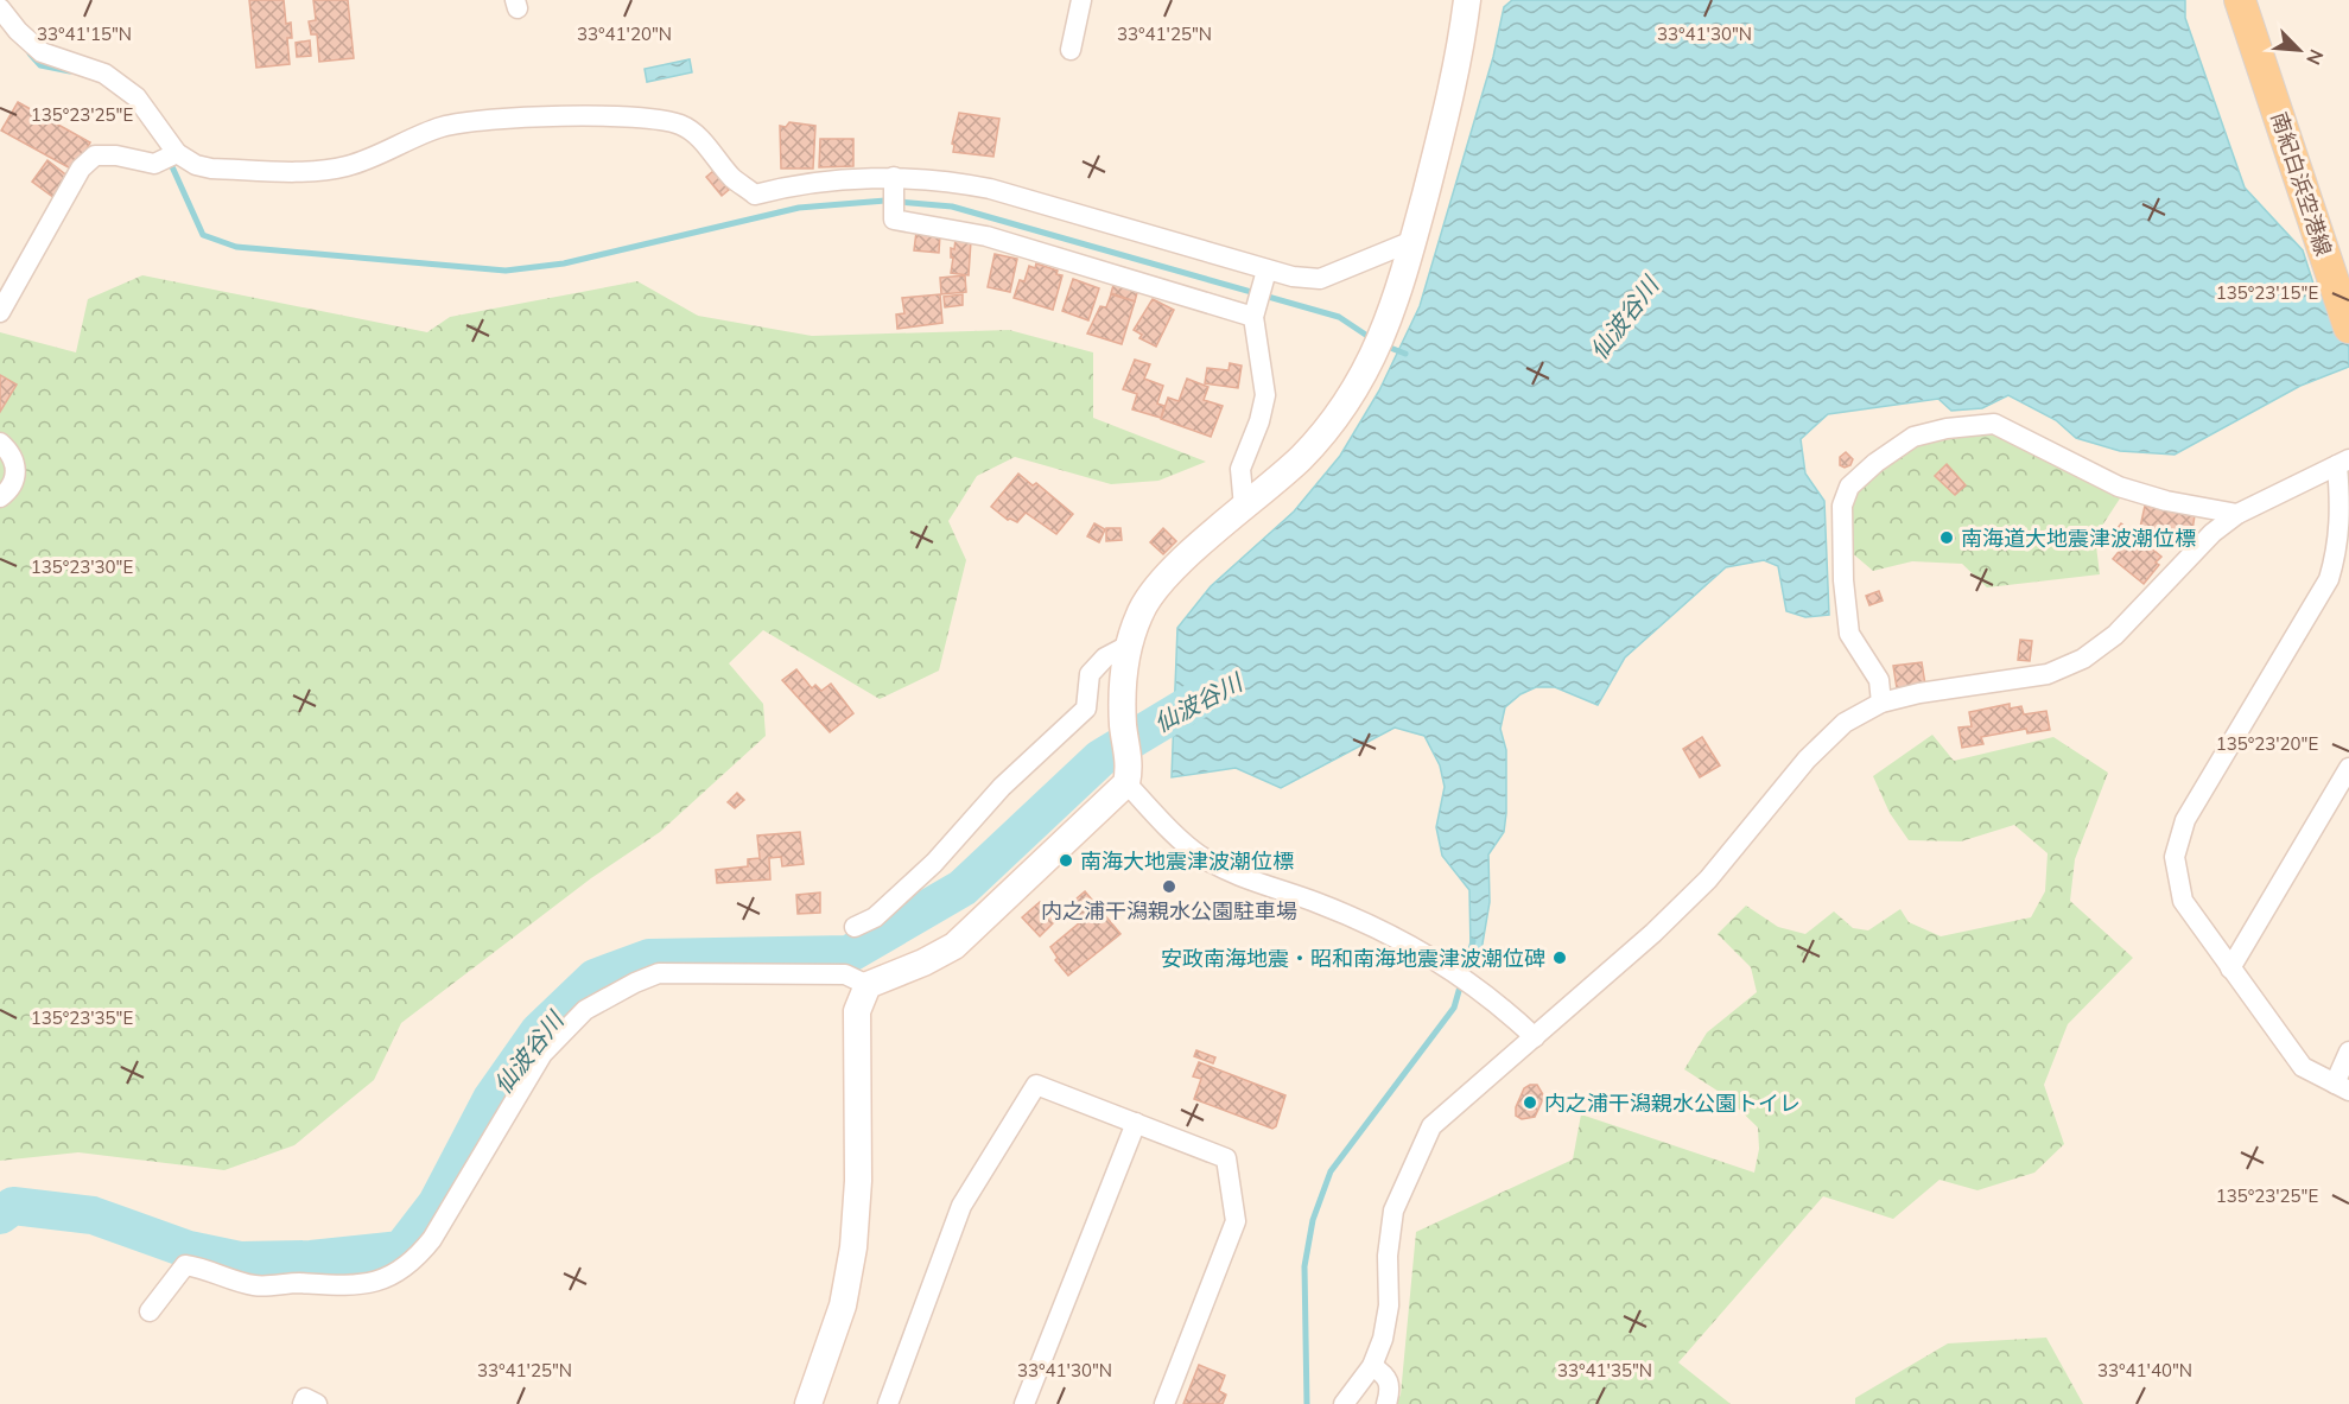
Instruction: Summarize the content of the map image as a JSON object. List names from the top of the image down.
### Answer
{
  "streets": {
    "main road": ["南紀白浜空港線"]
  },
  "water": ["仙波谷川"],
  "places": [
    "南海道大地震津波潮位標",
    "南海大地震津波潮位標",
    "内之浦干潟親水公園駐車場",
    "安政南海地震・昭和南海地震津波潮位碑",
    "内之浦干潟親水公園トイレ"
  ],
  "north": "bottom right",
  "coordinates": [
    "33°41'15\"N",
    "33°41'20\"N",
    "33°41'30\"N",
    "33°41'25\"N",
    "135°23'25\"E",
    "135°23'15\"E",
    "135°23'30\"E",
    "135°23'20\"E",
    "135°23'35\"E",
    "33°41'35\"N",
    "33°41'40\"N"
  ]
}
